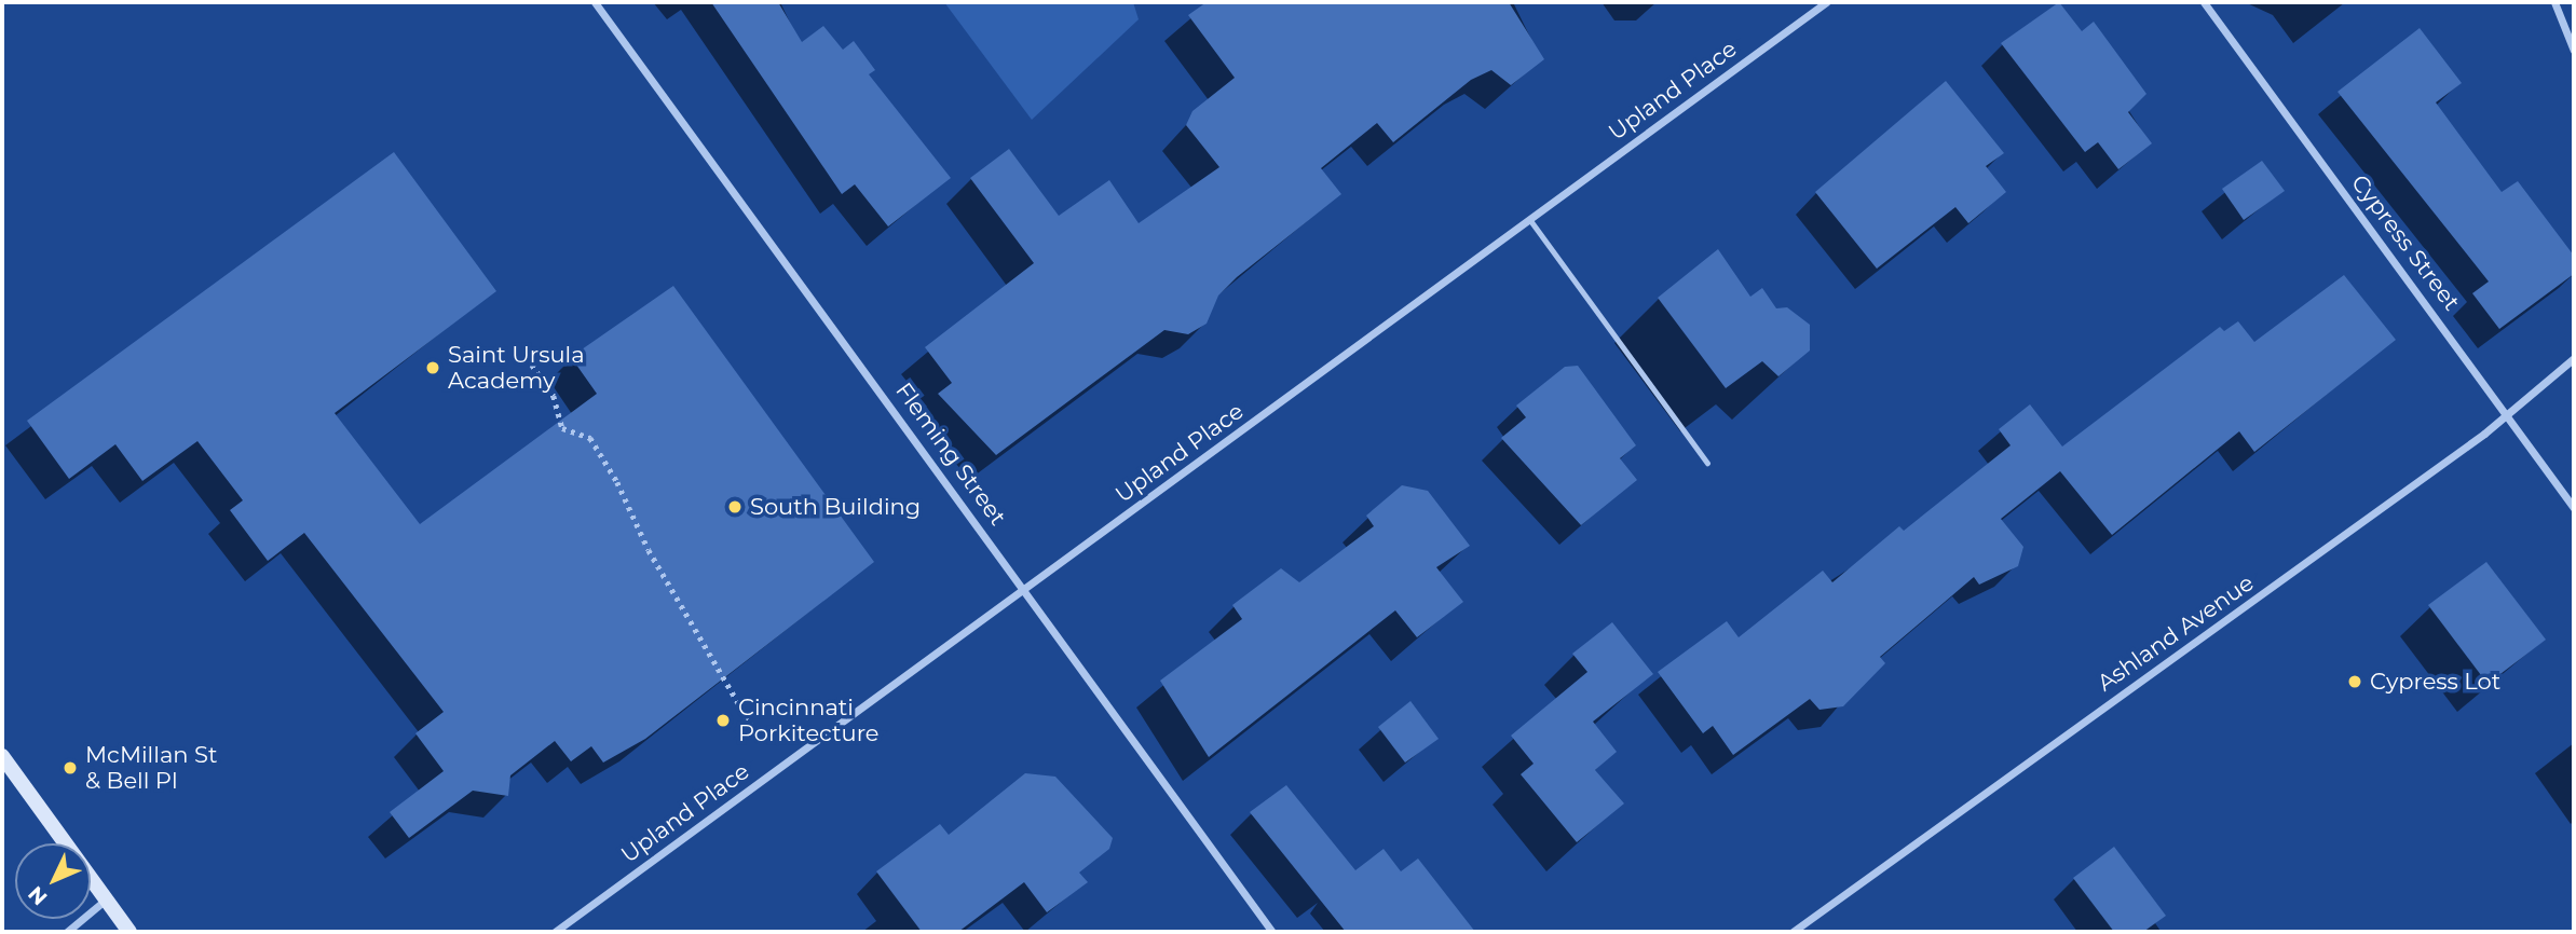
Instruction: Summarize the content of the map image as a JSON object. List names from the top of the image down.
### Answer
{
  "streets": {
    "street": [
      "Upland Place",
      "Cypress Street",
      "Fleming Street",
      "Ashland Avenue"
    ]
  },
  "crossings": [
    ["Upland Place", "Fleming Street"],
    ["Cypress Street", "Ashland Avenue"]
  ],
  "places": [
    "Saint Ursula Academy",
    "South Building",
    "Cypress Lot",
    "Cincinnati Porkitecture",
    "McMillan St & Bell Pl"
  ],
  "north": "bottom left"
}
